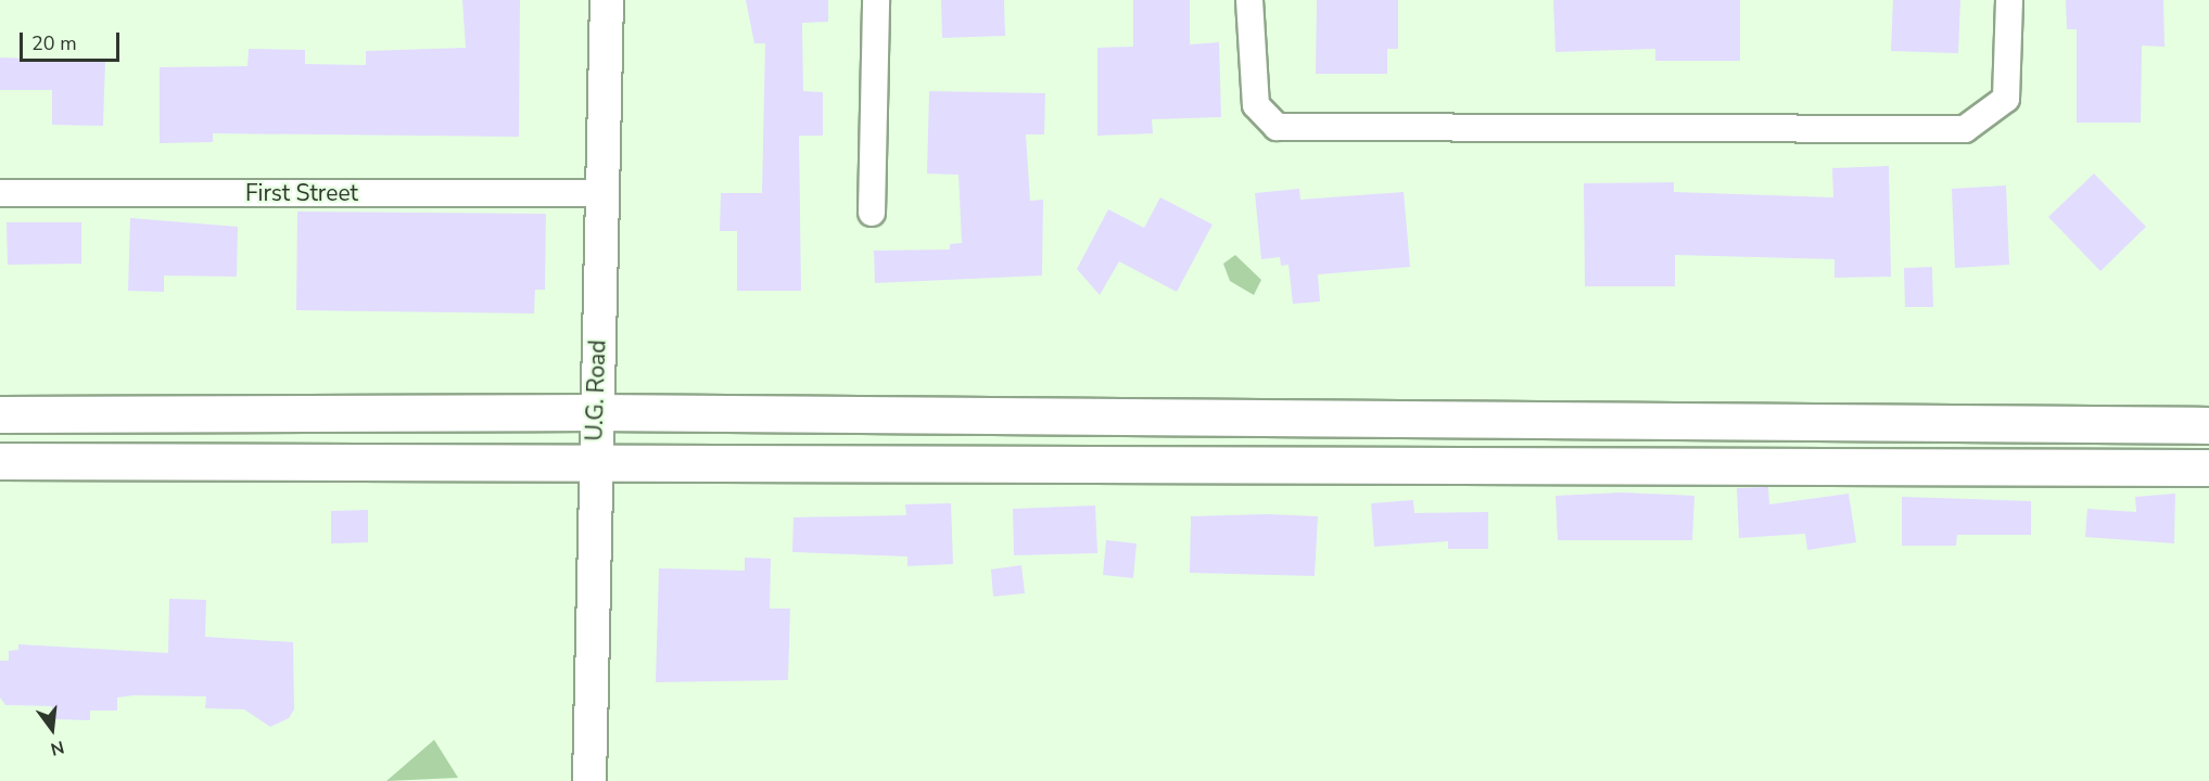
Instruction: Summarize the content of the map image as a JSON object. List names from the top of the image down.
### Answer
{
  "streets": {
    "street": ["First Street", "U.G. Road"]
  },
  "crossings": [
    ["First Street", "U.G. Road"]
  ],
  "scale_bar": "20 m",
  "north": "bottom"
}
